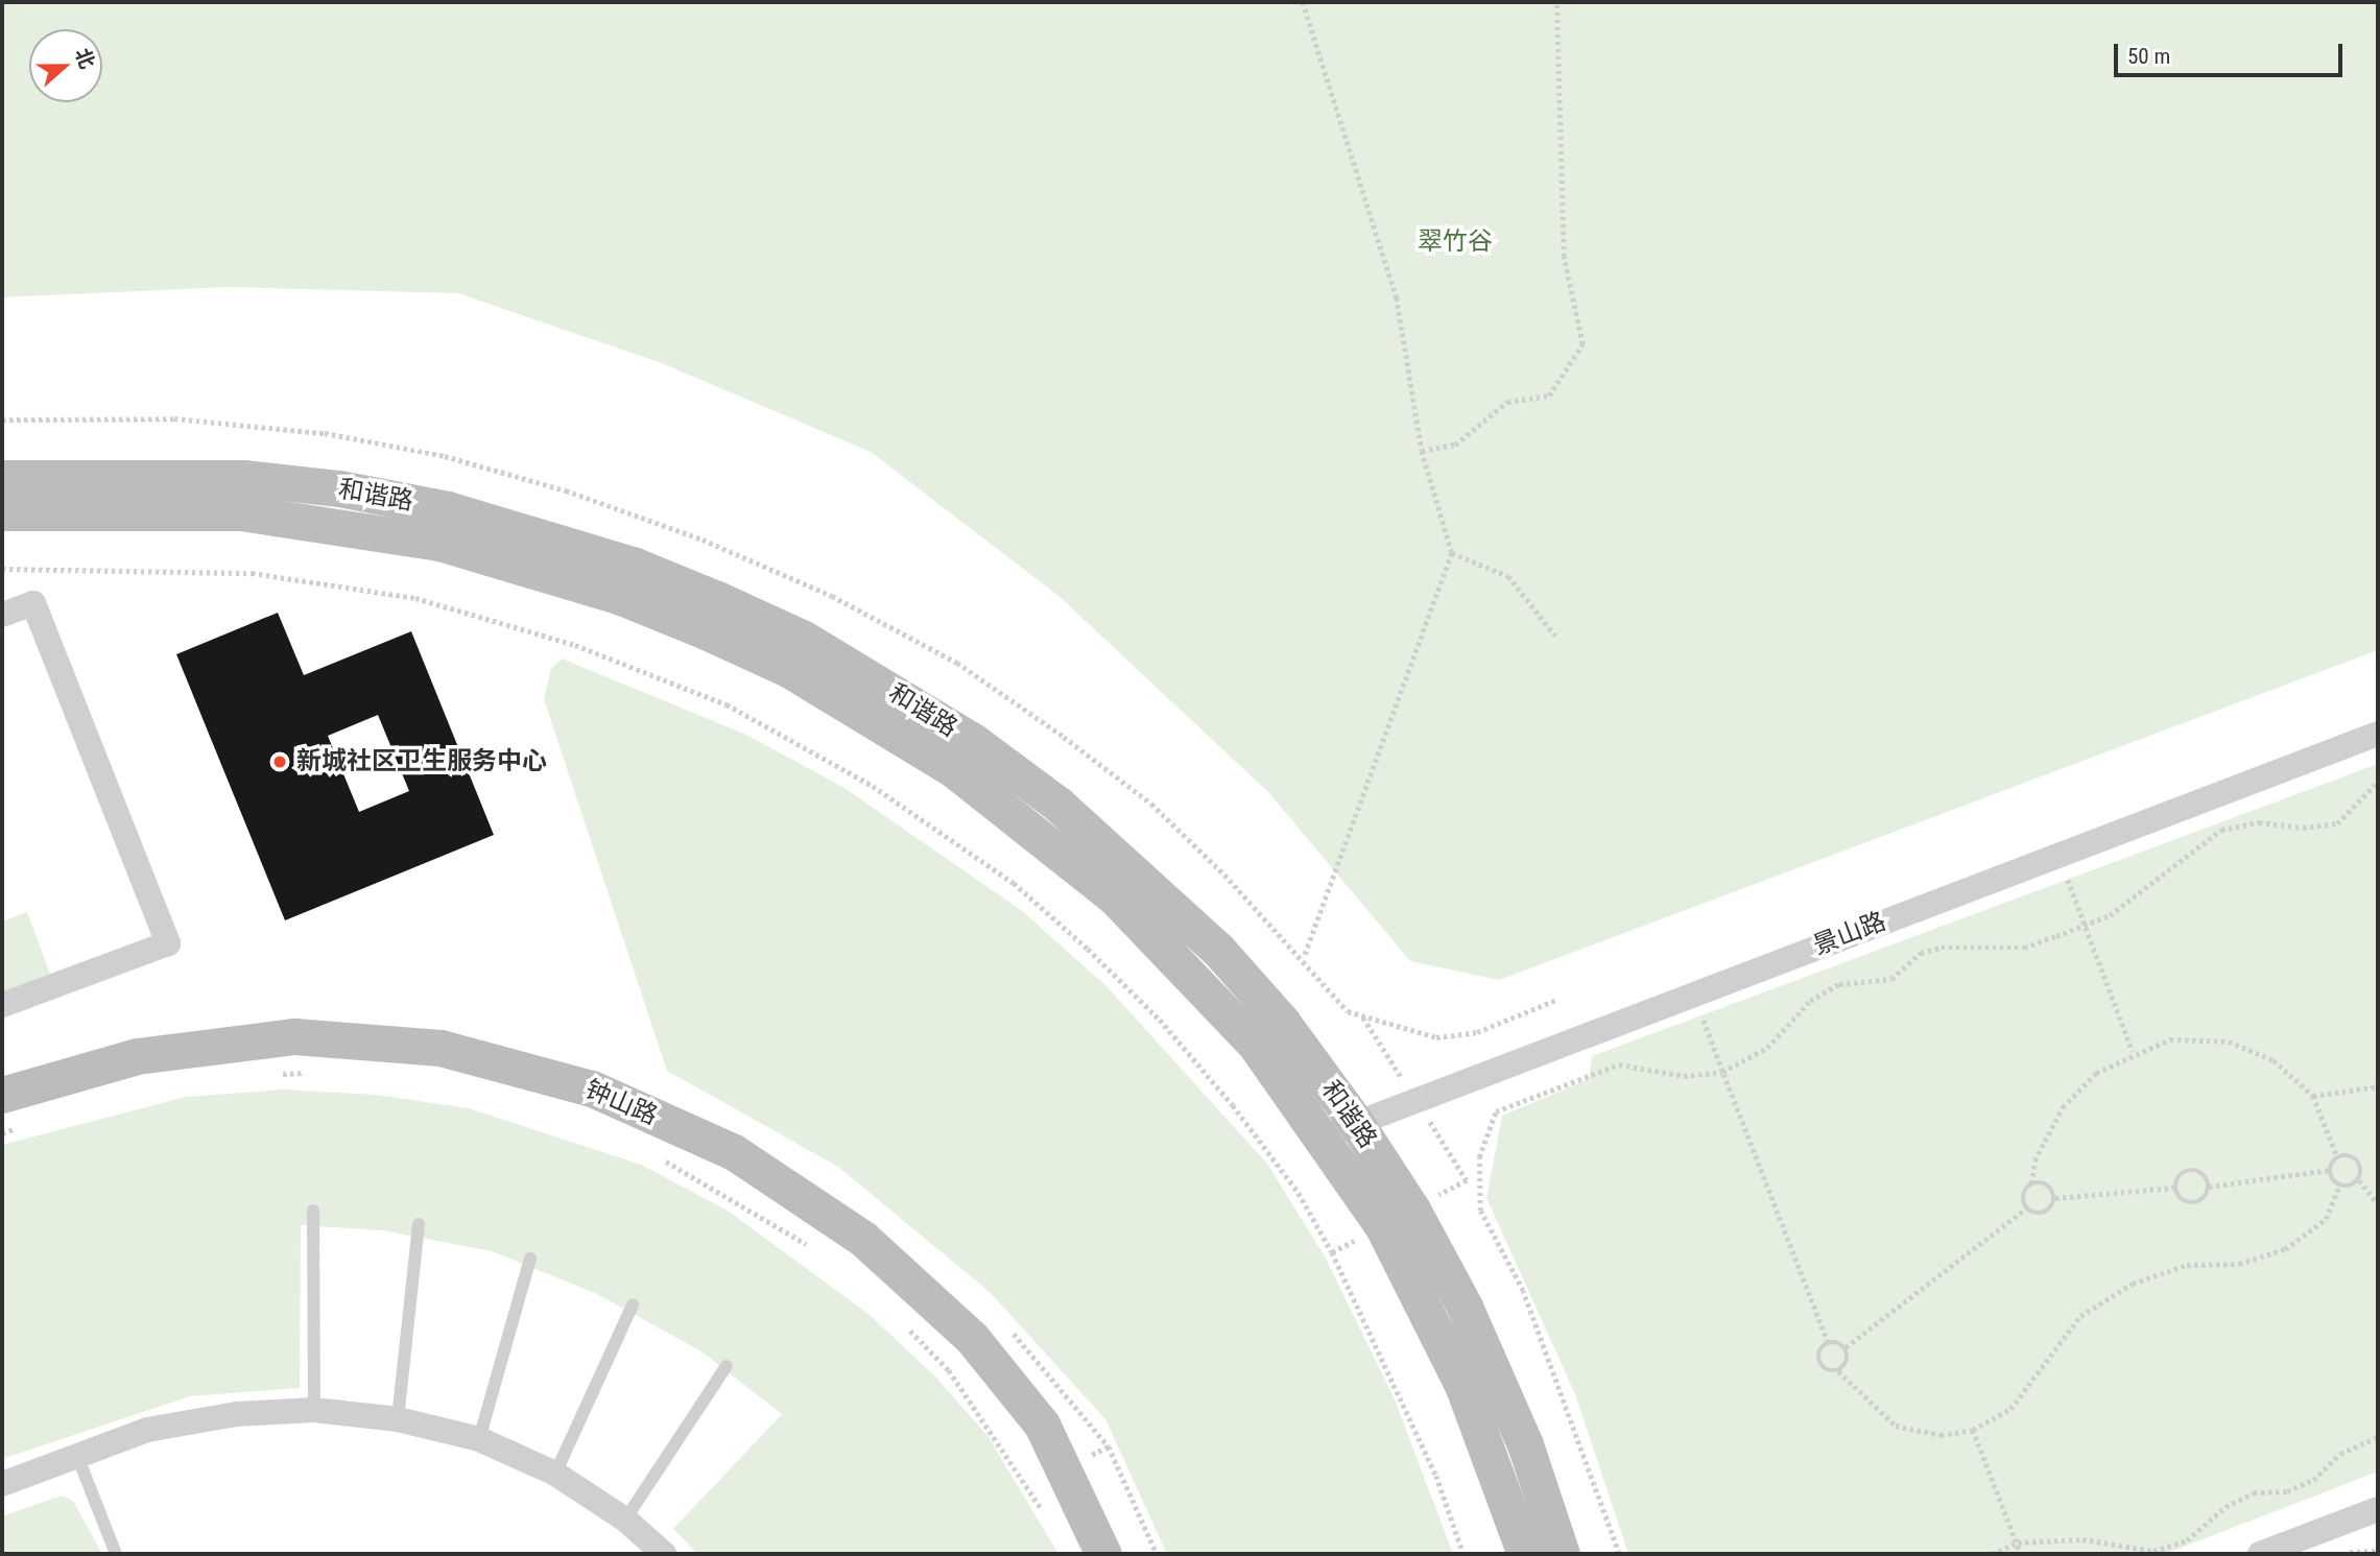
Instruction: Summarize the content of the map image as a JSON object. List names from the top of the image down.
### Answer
{
  "streets": {
    "main road": ["和谐路", "钟山路"],
    "street": ["景山路"]
  },
  "crossings": [
    ["和谐路", "景山路"]
  ],
  "parks": ["翠竹谷"],
  "places": ["新城社区卫生服务中心"],
  "scale_bar": "50 m",
  "north": "right"
}
